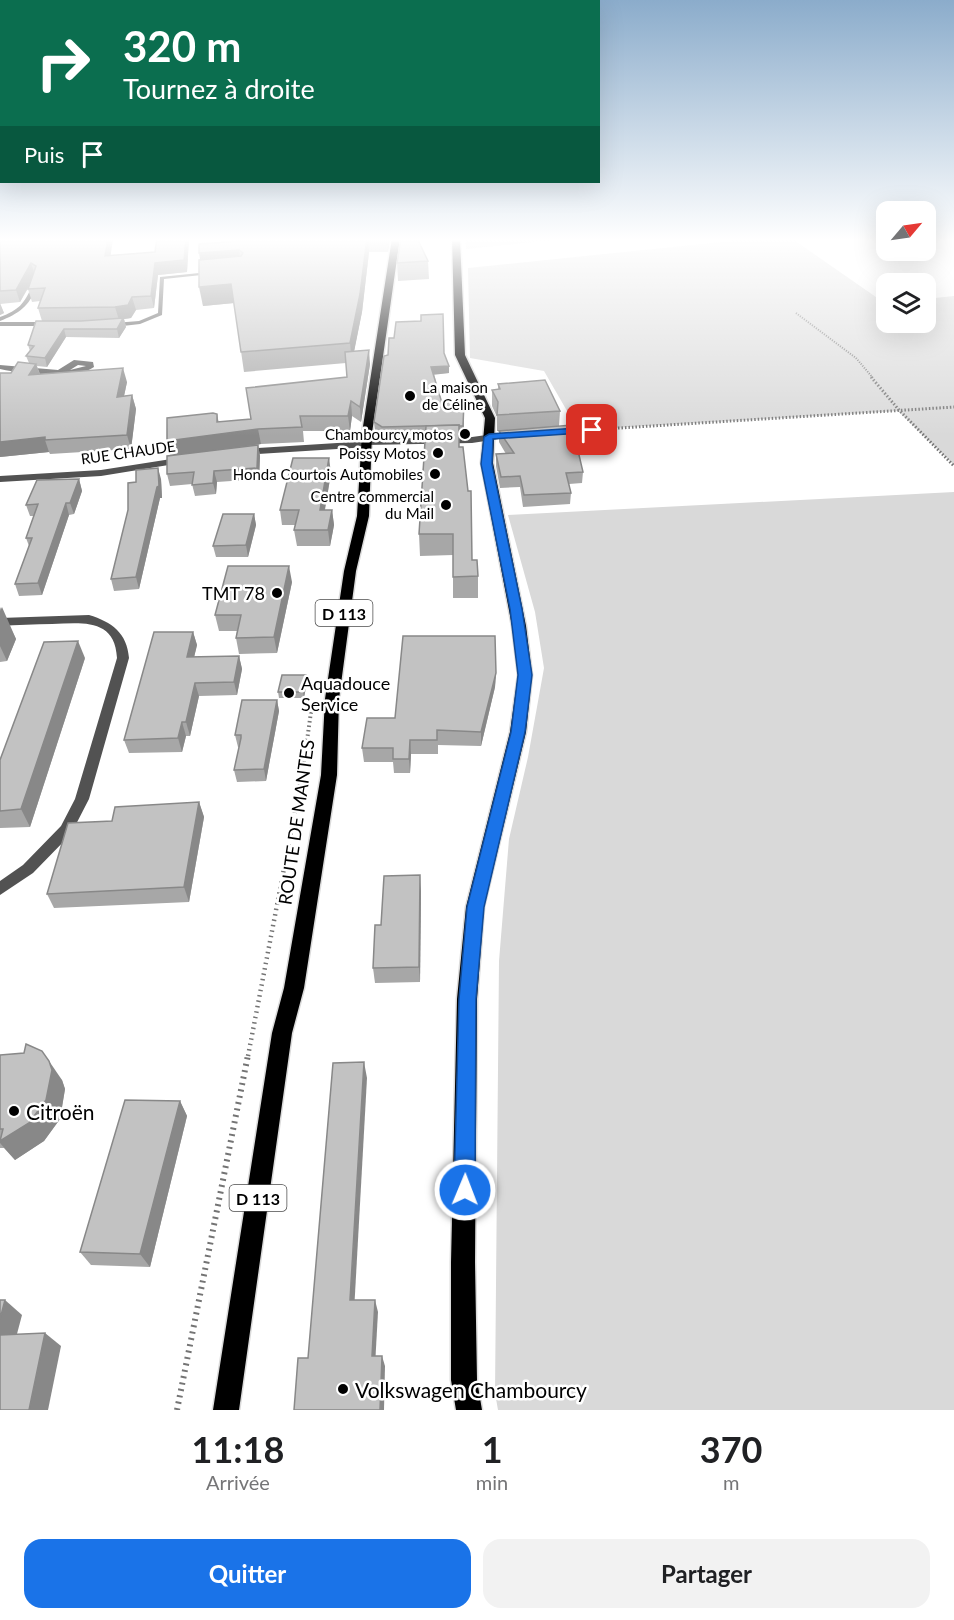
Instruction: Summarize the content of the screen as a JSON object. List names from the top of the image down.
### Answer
{
  "streets": {
    "main road": ["D 113", "ROUTE DE MANTES"],
    "street": ["RUE CHAUDE"]
  },
  "places": [
    "La maison de Céline",
    "Chambourcy motos",
    "Poissy Motos",
    "Honda Courtois Automobiles",
    "Centre commercial du Mail",
    "TMT 78",
    "Aquadouce Service",
    "Citroën",
    "Volkswagen Chambourcy"
  ],
  "north": "top right",
  "page": {
    "turn": ["320 m", "Tournez à droite"],
    "then": "Puis",
    "eta": [
      "11:18",
      "Arrivée",
      "1",
      "min",
      "370",
      "m"
    ],
    "buttons": ["Quitter", "Partager"]
  }
}
